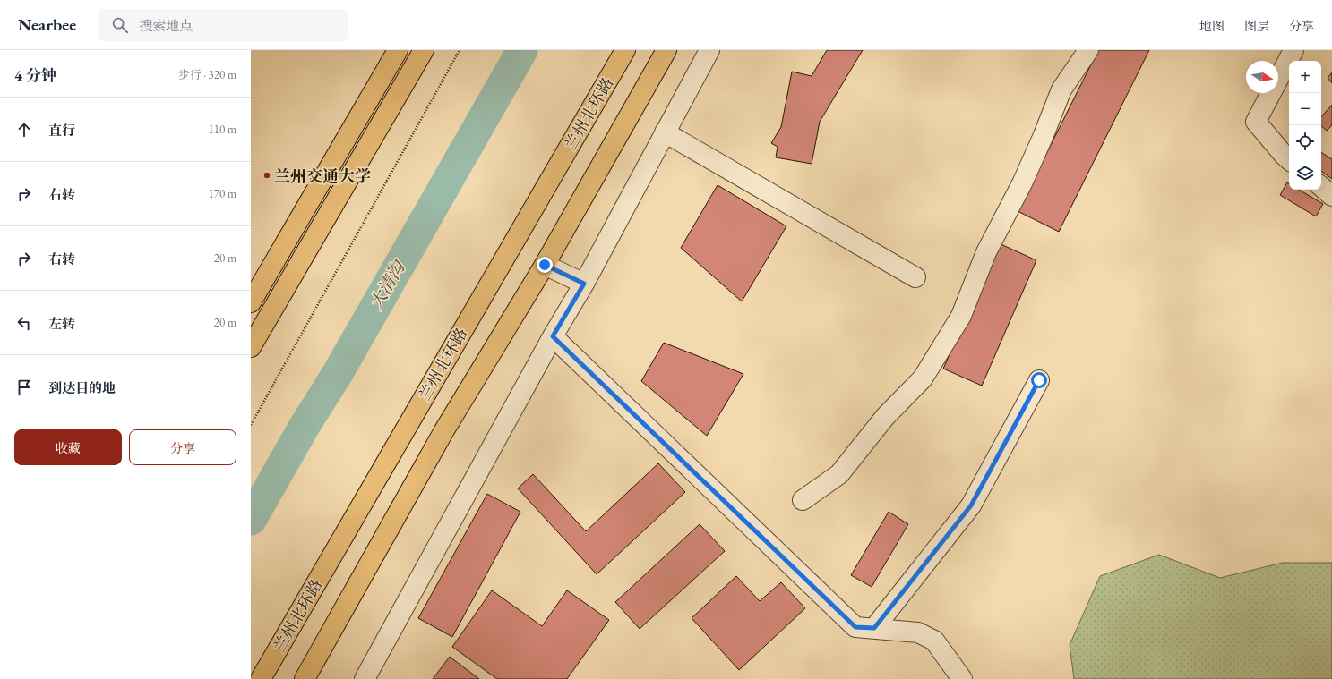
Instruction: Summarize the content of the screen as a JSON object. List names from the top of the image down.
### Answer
{
  "streets": {
    "main road": ["兰州北环路"]
  },
  "water": ["大清沟"],
  "places": ["兰州交通大学"],
  "north": "right",
  "page": {
    "header": "Nearbee",
    "search": "搜索地点",
    "nav": ["地图", "图层", "分享"],
    "heading": ["4 分钟", "步行 · 320 m"],
    "map_buttons": ["+", "−"],
    "list": [
      ["直行", "110 m"],
      ["右转", "170 m"],
      ["右转", "20 m"],
      ["左转", "20 m"],
      "到达目的地"
    ],
    "buttons": ["收藏", "分享"]
  }
}
